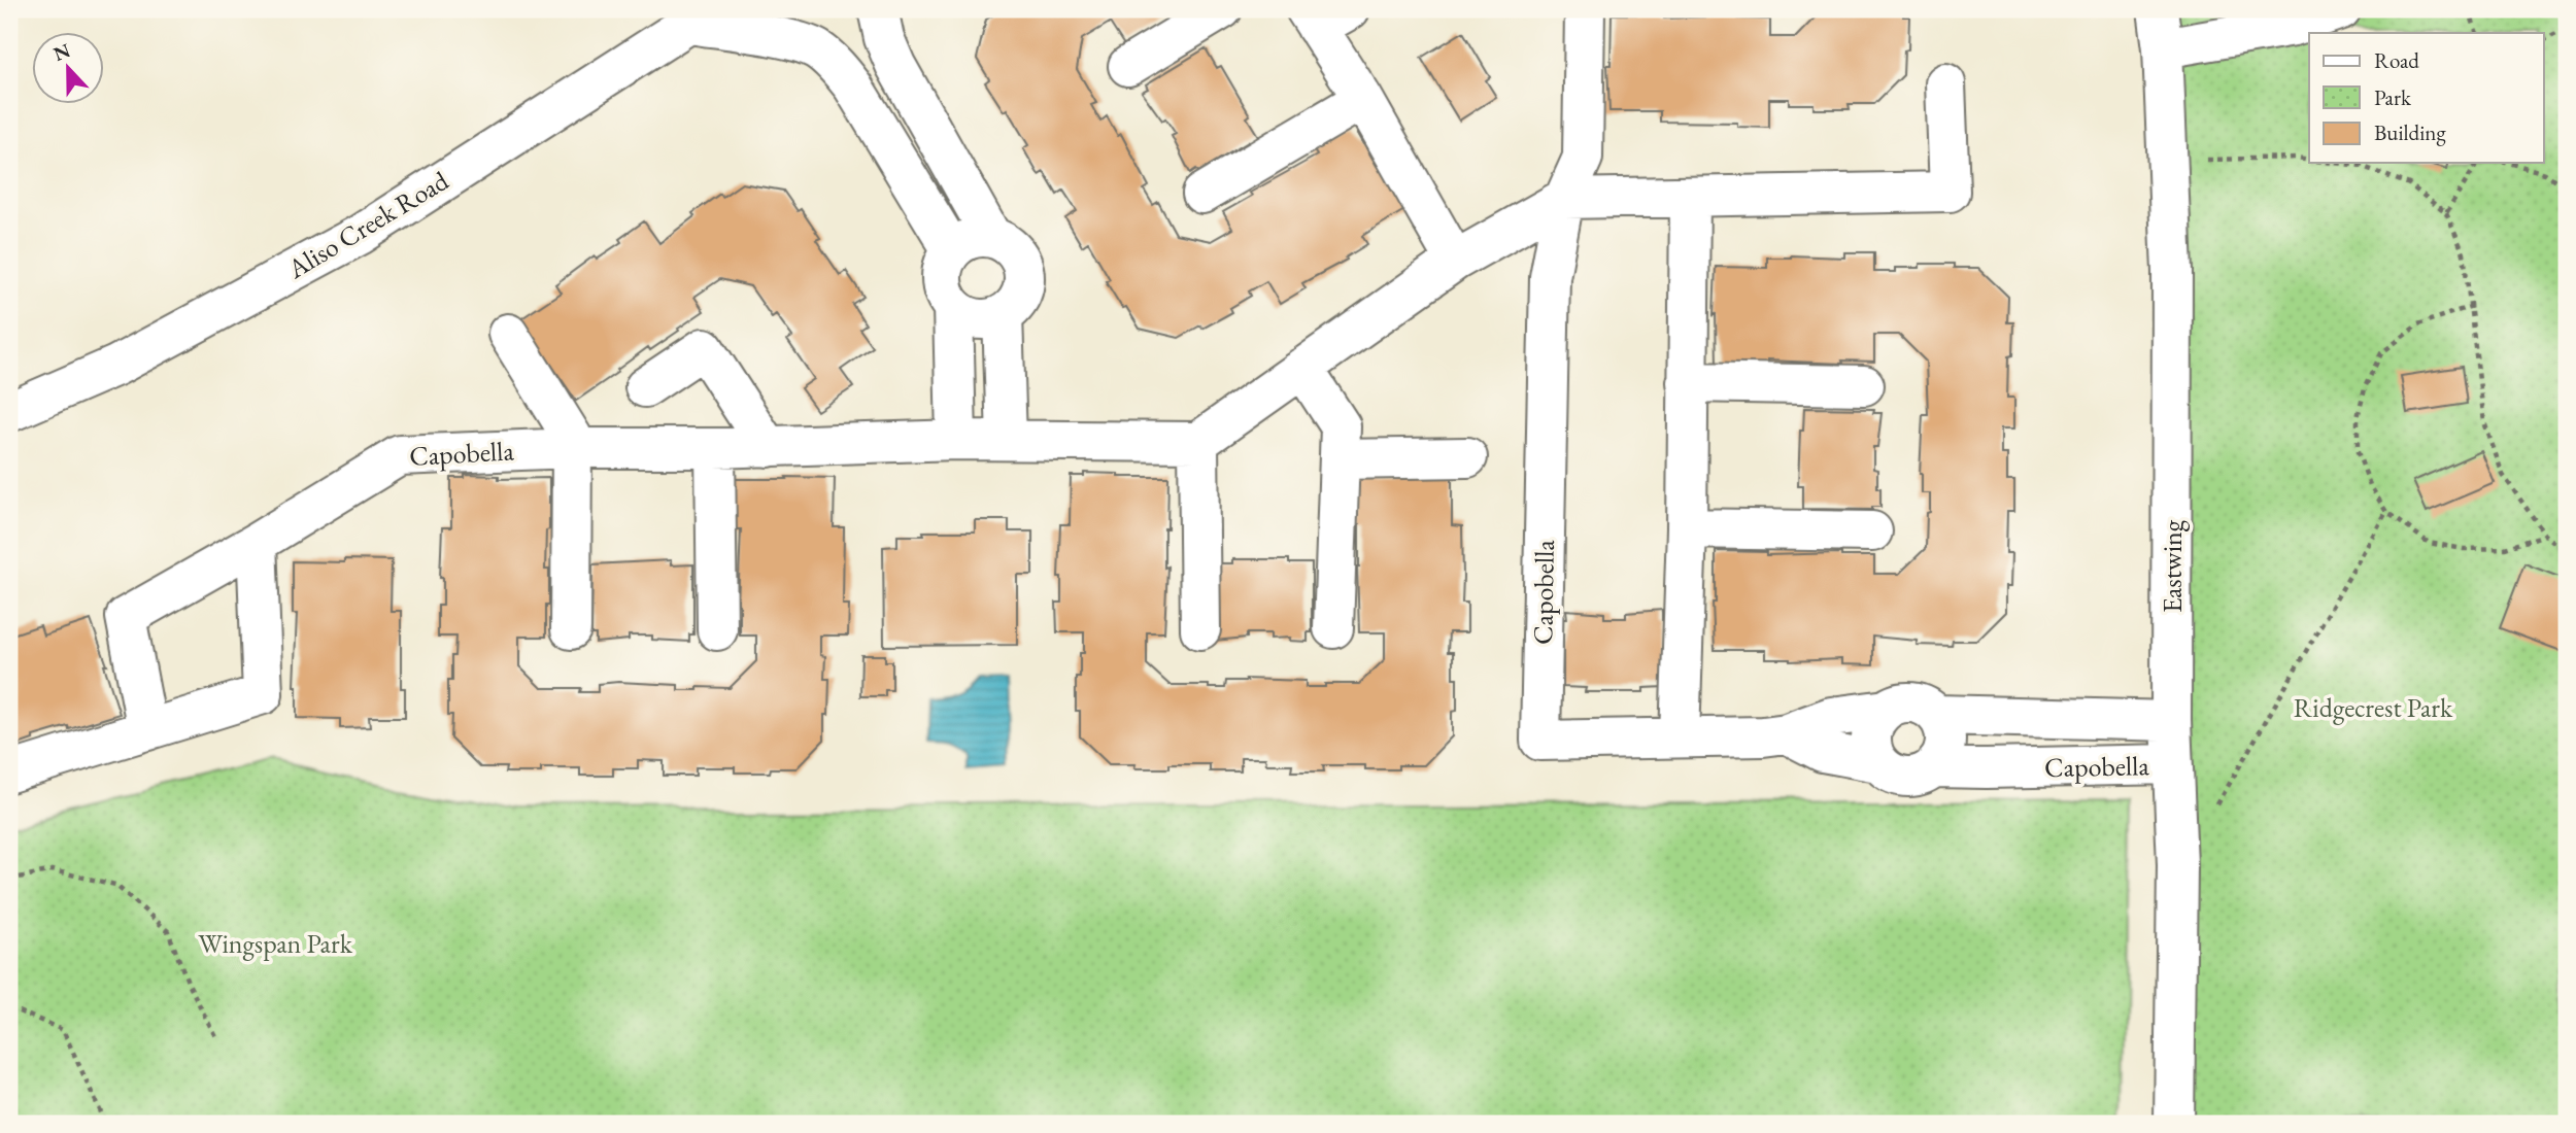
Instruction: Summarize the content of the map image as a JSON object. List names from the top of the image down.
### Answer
{
  "streets": {
    "street": ["Aliso Creek Road", "Capobella", "Eastwing"]
  },
  "crossings": [
    ["Capobella", "Eastwing"]
  ],
  "parks": ["Ridgecrest Park", "Wingspan Park"],
  "legend": ["Road", "Park", "Building"],
  "north": "top"
}
